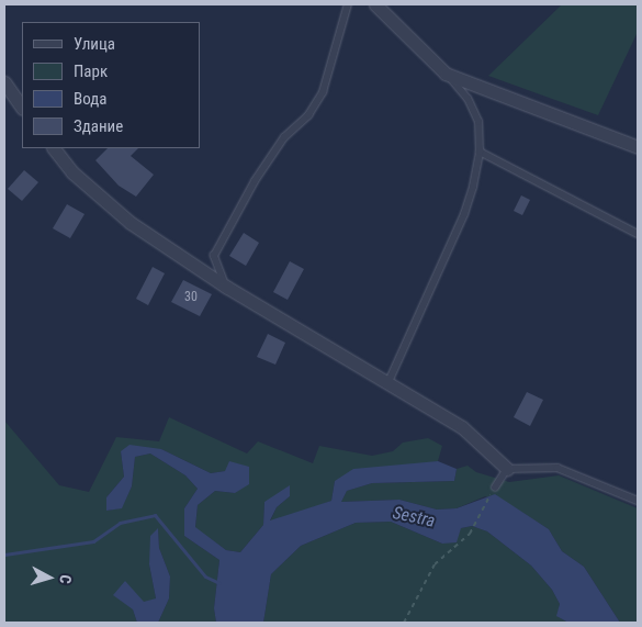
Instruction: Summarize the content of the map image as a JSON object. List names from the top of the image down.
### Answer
{
  "water": ["Sestra"],
  "house_numbers": ["30"],
  "legend": [
    "Улица",
    "Парк",
    "Вода",
    "Здание"
  ],
  "north": "right"
}
